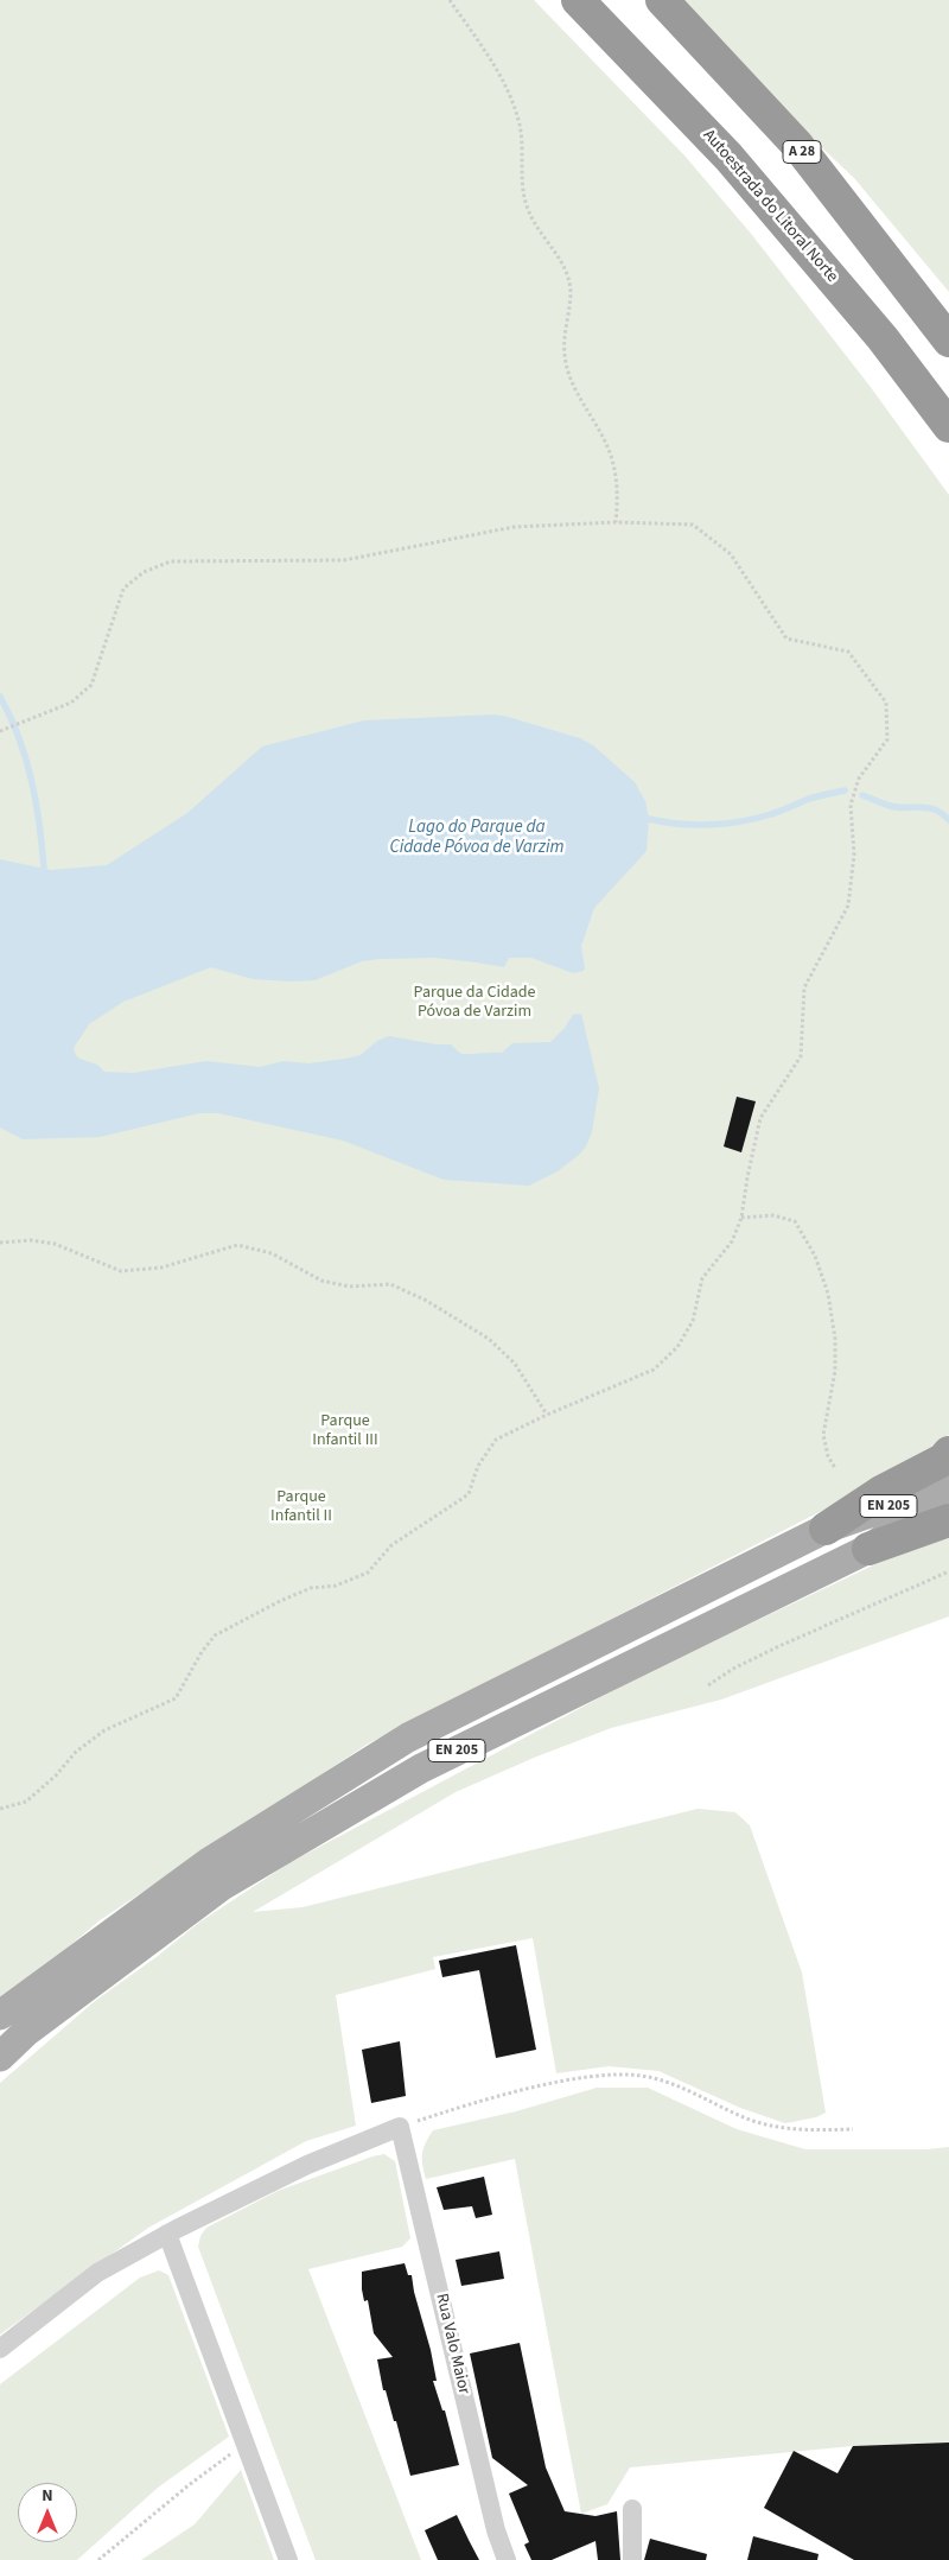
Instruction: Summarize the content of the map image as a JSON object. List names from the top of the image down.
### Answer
{
  "streets": {
    "highway": ["A 28", "Autoestrada do Litoral Norte"],
    "main road": ["EN 205"],
    "street": ["Rua Valo Maior"]
  },
  "water": ["Lago do Parque da Cidade Póvoa de Varzim"],
  "parks": ["Parque da Cidade Póvoa de Varzim", "Parque Infantil III", "Parque Infantil II"],
  "north": "top"
}
